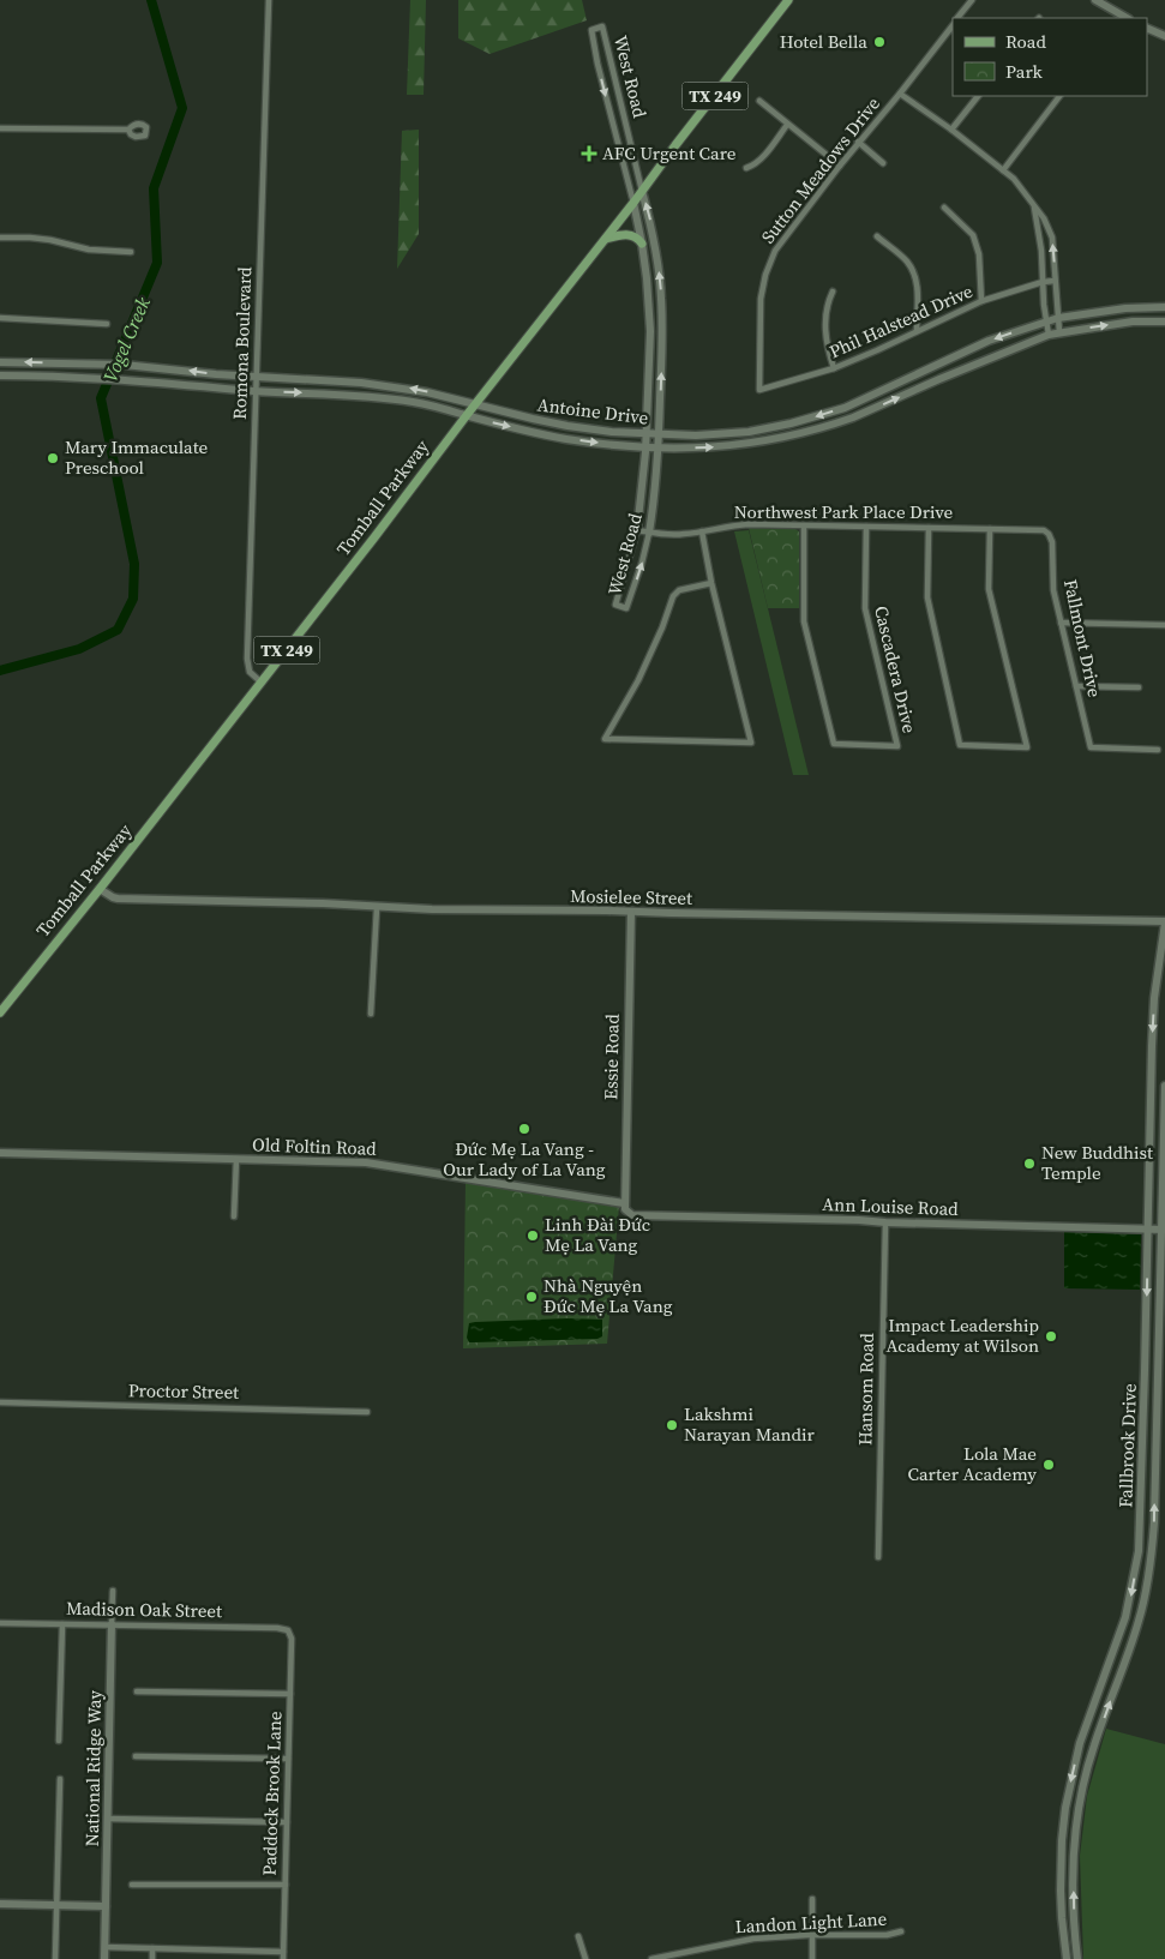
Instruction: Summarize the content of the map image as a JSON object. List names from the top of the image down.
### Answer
{
  "streets": {
    "main road": [
      "West Road",
      "TX 249",
      "Antoine Drive",
      "Tomball Parkway",
      "Mosielee Street",
      "Essie Road",
      "Old Foltin Road",
      "Ann Louise Road",
      "Fallbrook Drive",
      "National Ridge Way"
    ],
    "street": [
      "Sutton Meadows Drive",
      "Phil Halstead Drive",
      "Romona Boulevard",
      "Northwest Park Place Drive",
      "Fallmont Drive",
      "Cascadera Drive",
      "Hansom Road",
      "Proctor Street",
      "Madison Oak Street",
      "Paddock Brook Lane",
      "Landon Light Lane"
    ]
  },
  "crossings": [
    ["West Road", "Antoine Drive"],
    ["West Road", "Tomball Parkway"],
    ["West Road", "Northwest Park Place Drive"],
    ["Sutton Meadows Drive", "Phil Halstead Drive"],
    ["Romona Boulevard", "Antoine Drive"],
    ["Romona Boulevard", "Tomball Parkway"],
    ["Antoine Drive", "Tomball Parkway"],
    ["Tomball Parkway", "Mosielee Street"],
    ["Northwest Park Place Drive", "Fallmont Drive"],
    ["Northwest Park Place Drive", "Cascadera Drive"],
    ["Mosielee Street", "Essie Road"],
    ["Mosielee Street", "Fallbrook Drive"],
    ["Essie Road", "Old Foltin Road"],
    ["Essie Road", "Ann Louise Road"],
    ["Old Foltin Road", "Ann Louise Road"],
    ["Ann Louise Road", "Hansom Road"],
    ["Ann Louise Road", "Fallbrook Drive"],
    ["Madison Oak Street", "National Ridge Way"],
    ["Madison Oak Street", "Paddock Brook Lane"]
  ],
  "water": ["Vogel Creek"],
  "places": {
    "other": [
      "Hotel Bella",
      "Mary Immaculate Preschool",
      "Đức Mẹ La Vang - Our Lady of La Vang",
      "New Buddhist Temple",
      "Linh Đài Đức Mẹ La Vang",
      "Nhà Nguyện Đức Mẹ La Vang",
      "Impact Leadership Academy at Wilson",
      "Lakshmi Narayan Mandir",
      "Lola Mae Carter Academy"
    ],
    "health": ["AFC Urgent Care"]
  },
  "legend": ["Road", "Park"]
}
